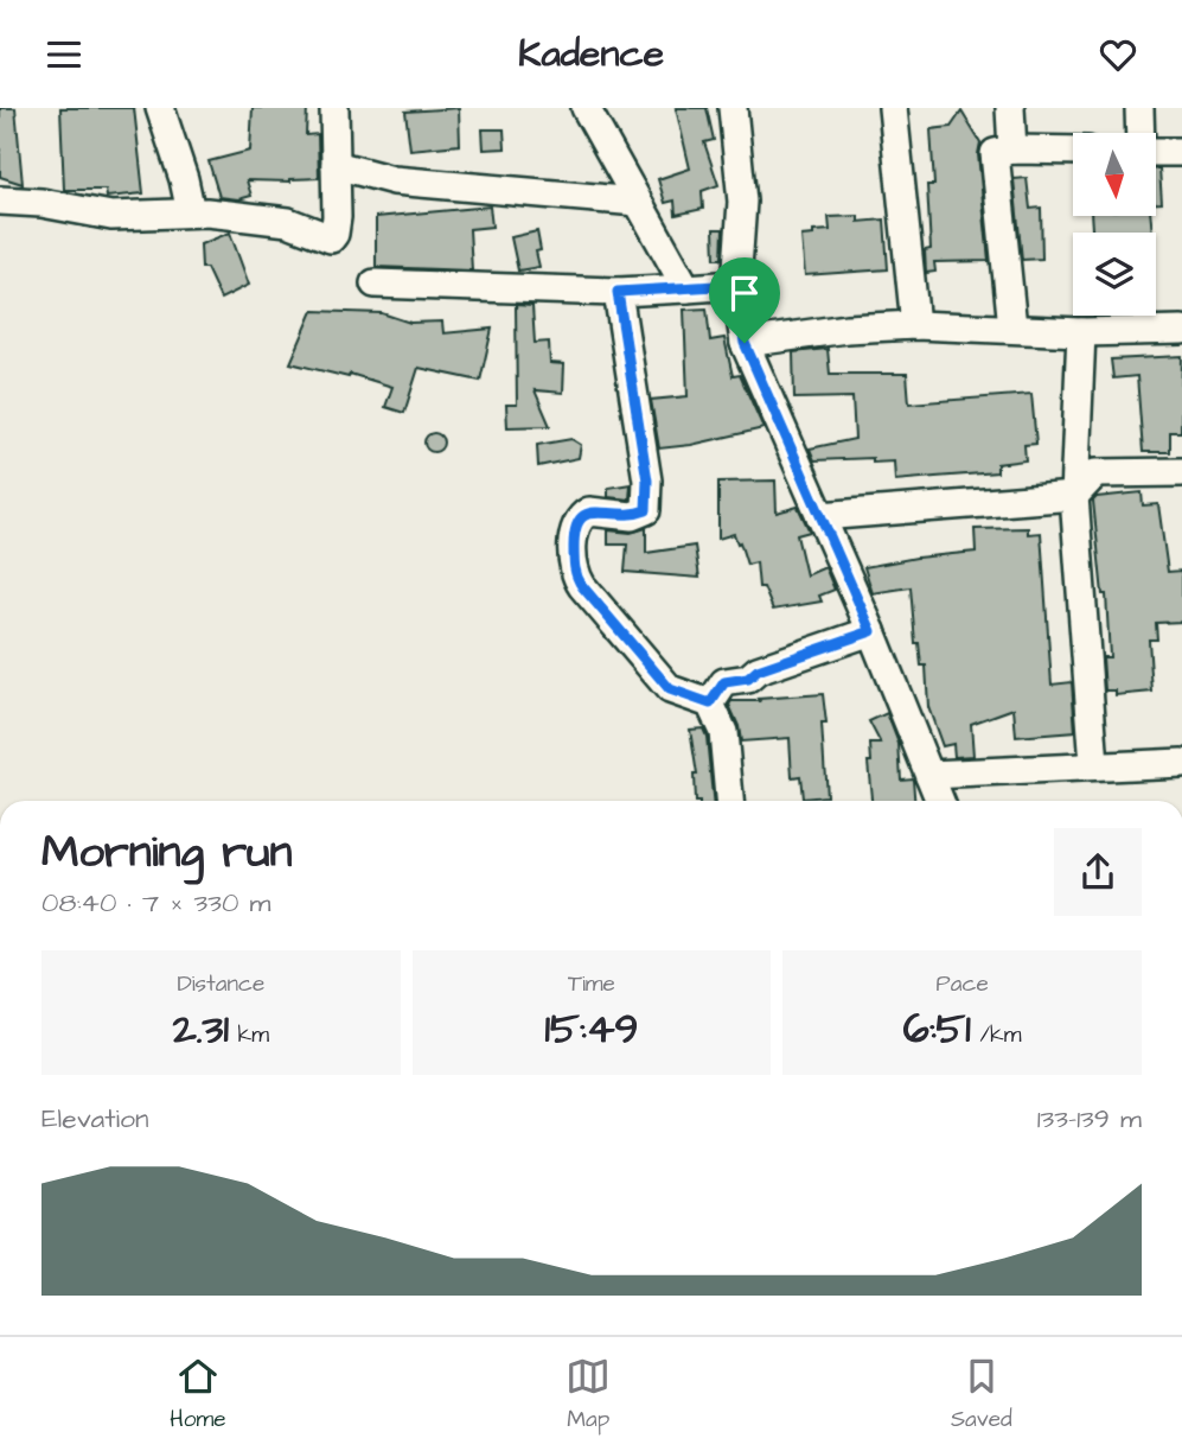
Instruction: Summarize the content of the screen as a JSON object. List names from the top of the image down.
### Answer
{
  "north": "bottom",
  "page": {
    "header": "Kadence",
    "heading": ["Morning run", "08:40 · 7 × 330 m"],
    "stats": [
      ["Distance", "2.31 km"],
      ["Time", "15:49"],
      ["Pace", "6:51 /km"]
    ],
    "chart": ["Elevation", "133–139 m"],
    "tabs": ["Home", "Map", "Saved"]
  }
}
